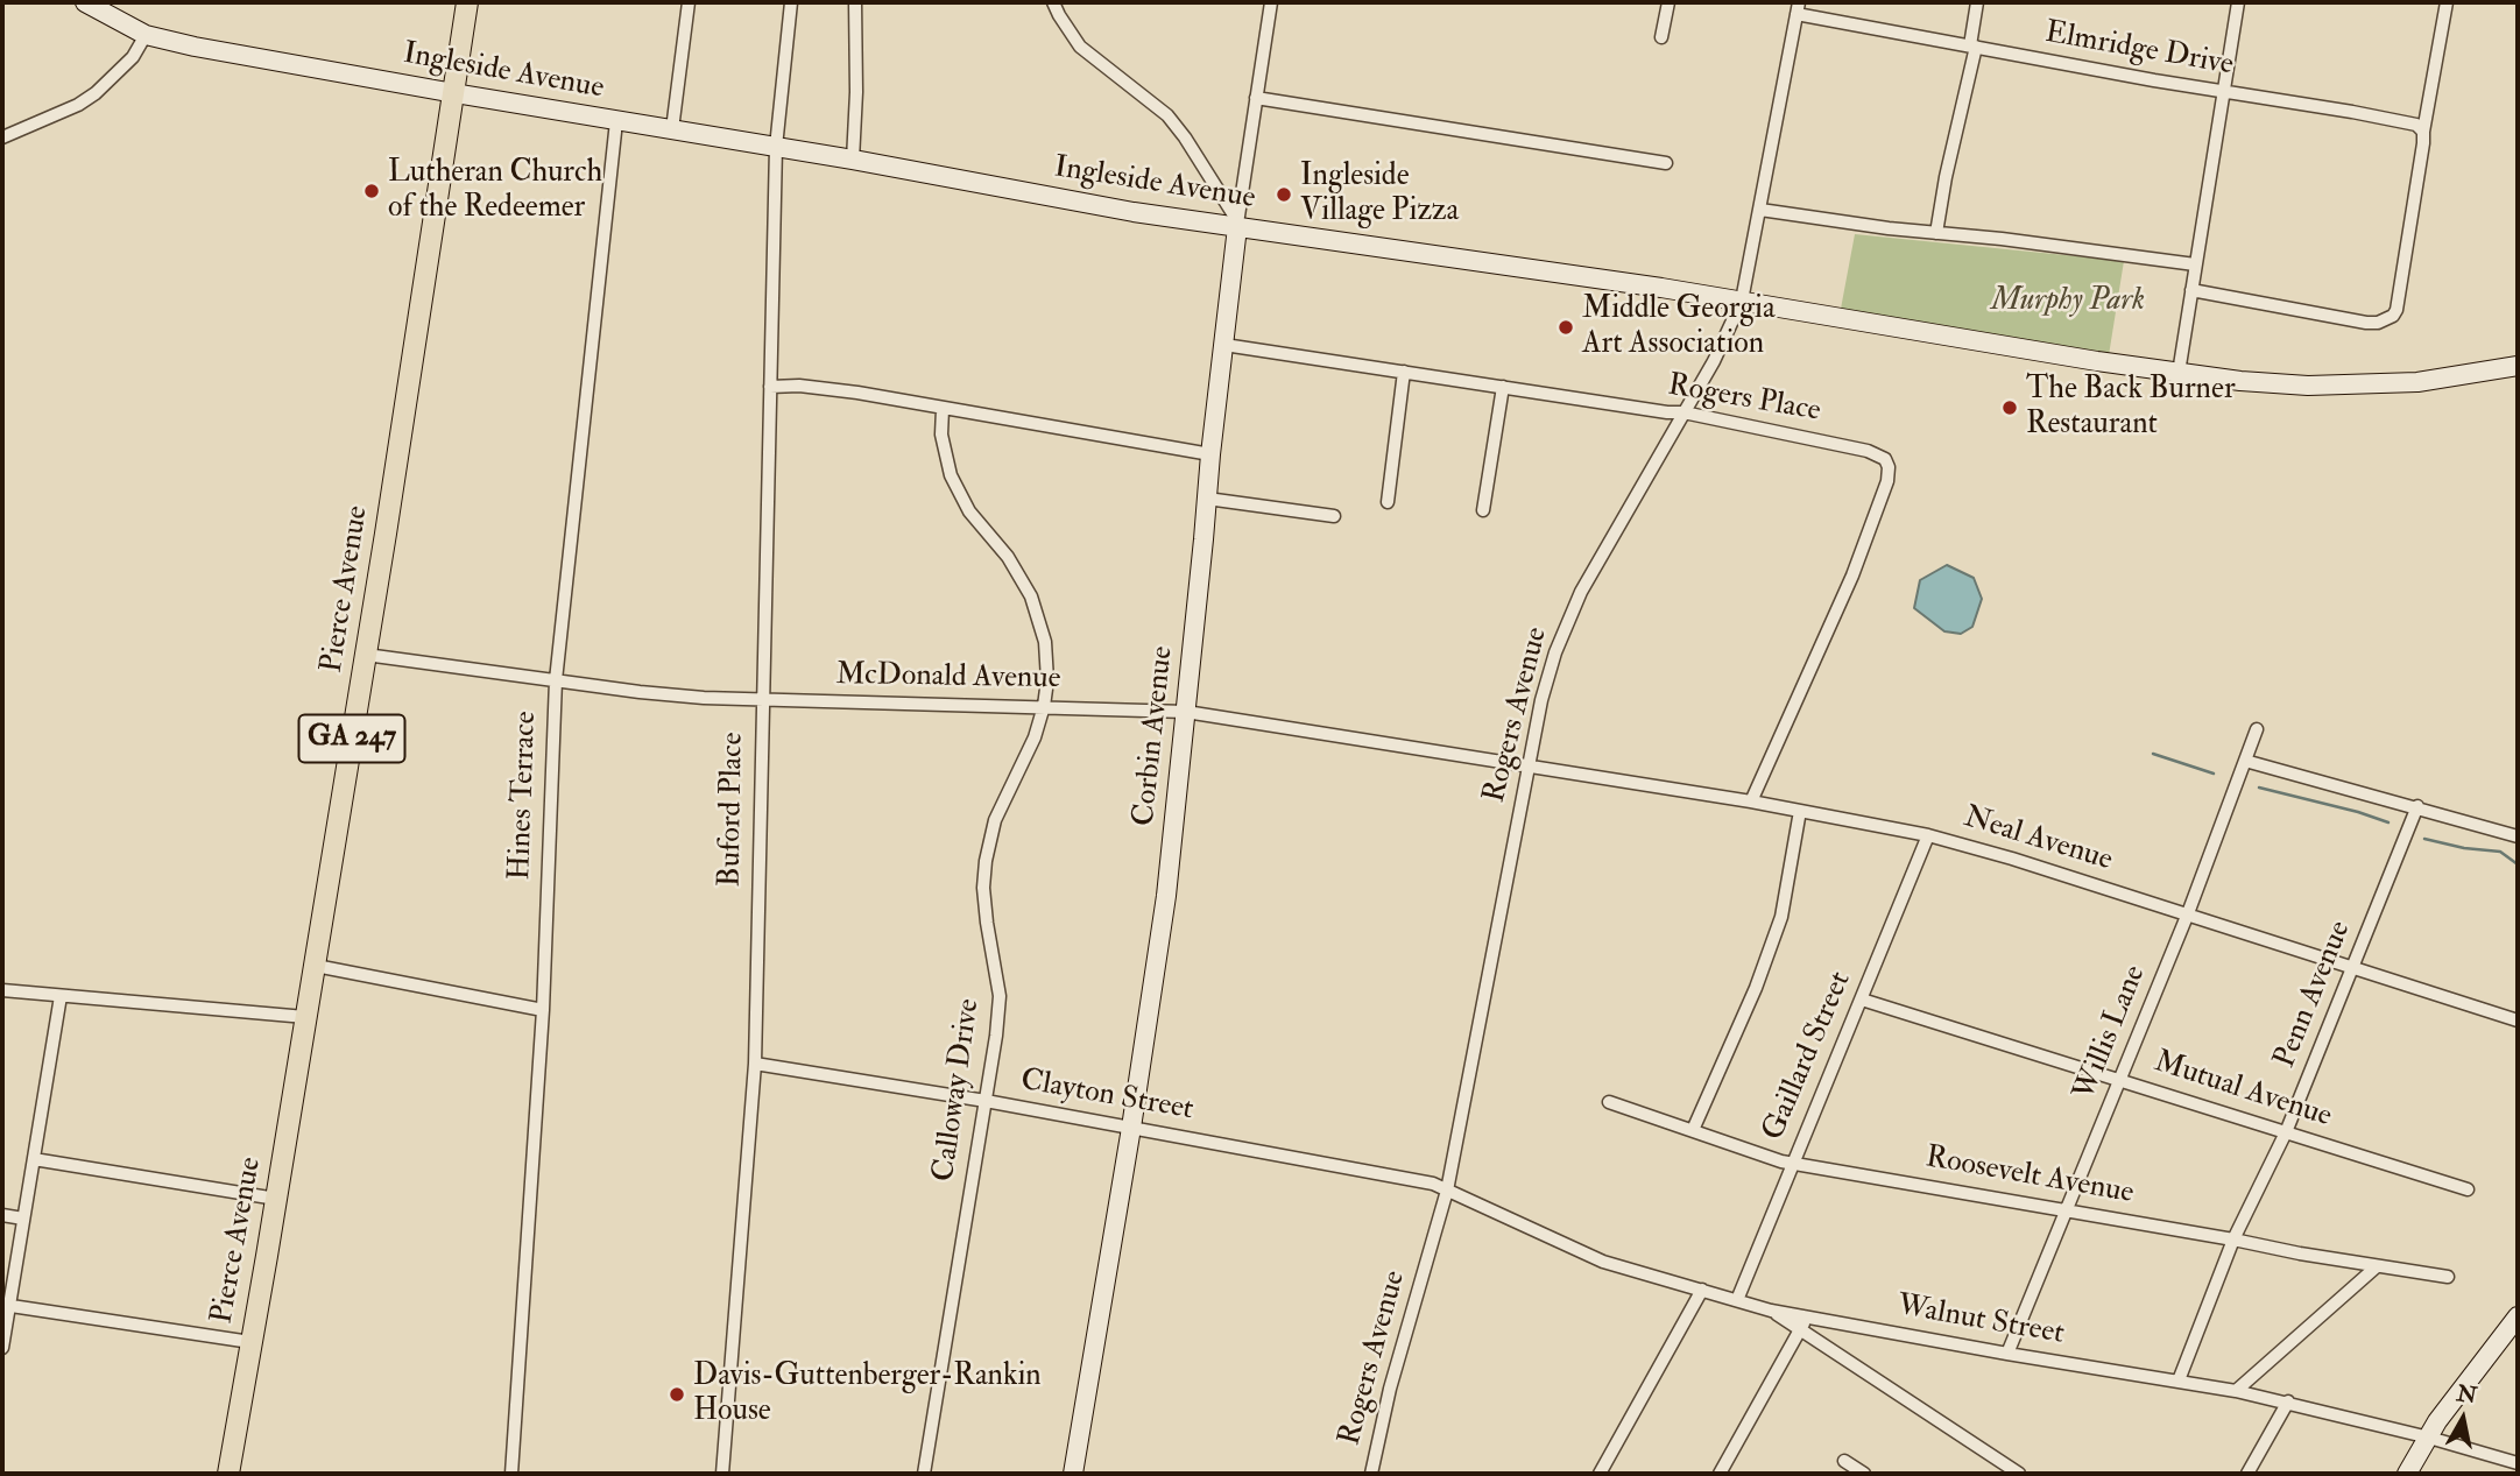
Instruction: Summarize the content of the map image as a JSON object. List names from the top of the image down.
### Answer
{
  "streets": {
    "main road": ["Pierce Avenue", "GA 247"],
    "street": [
      "Elmridge Drive",
      "Ingleside Avenue",
      "Rogers Place",
      "McDonald Avenue",
      "Rogers Avenue",
      "Corbin Avenue",
      "Hines Terrace",
      "Buford Place",
      "Neal Avenue",
      "Penn Avenue",
      "Willis Lane",
      "Gaillard Street",
      "Calloway Drive",
      "Mutual Avenue",
      "Clayton Street",
      "Roosevelt Avenue",
      "Walnut Street"
    ]
  },
  "crossings": [
    ["Elmridge Drive", "Rogers Avenue"],
    ["Ingleside Avenue", "Pierce Avenue"],
    ["Ingleside Avenue", "Rogers Avenue"],
    ["Ingleside Avenue", "Corbin Avenue"],
    ["Ingleside Avenue", "Hines Terrace"],
    ["Ingleside Avenue", "Buford Place"],
    ["Rogers Place", "Rogers Avenue"],
    ["Rogers Place", "Corbin Avenue"],
    ["Rogers Place", "Neal Avenue"],
    ["Pierce Avenue", "McDonald Avenue"],
    ["McDonald Avenue", "Rogers Avenue"],
    ["McDonald Avenue", "Corbin Avenue"],
    ["McDonald Avenue", "Hines Terrace"],
    ["McDonald Avenue", "Buford Place"],
    ["McDonald Avenue", "Neal Avenue"],
    ["McDonald Avenue", "Calloway Drive"],
    ["Rogers Avenue", "Neal Avenue"],
    ["Rogers Avenue", "Clayton Street"],
    ["Rogers Avenue", "Walnut Street"],
    ["Corbin Avenue", "Clayton Street"],
    ["Buford Place", "Clayton Street"],
    ["Neal Avenue", "Penn Avenue"],
    ["Neal Avenue", "Willis Lane"],
    ["Neal Avenue", "Gaillard Street"],
    ["Penn Avenue", "Mutual Avenue"],
    ["Penn Avenue", "Roosevelt Avenue"],
    ["Penn Avenue", "Walnut Street"],
    ["Willis Lane", "Mutual Avenue"],
    ["Willis Lane", "Roosevelt Avenue"],
    ["Willis Lane", "Walnut Street"],
    ["Gaillard Street", "Mutual Avenue"],
    ["Gaillard Street", "Roosevelt Avenue"],
    ["Gaillard Street", "Walnut Street"],
    ["Calloway Drive", "Clayton Street"],
    ["Clayton Street", "Walnut Street"]
  ],
  "parks": ["Murphy Park"],
  "places": [
    "Lutheran Church of the Redeemer",
    "Ingleside Village Pizza",
    "Middle Georgia Art Association",
    "The Back Burner Restaurant",
    "Davis-Guttenberger-Rankin House"
  ],
  "north": "top"
}
